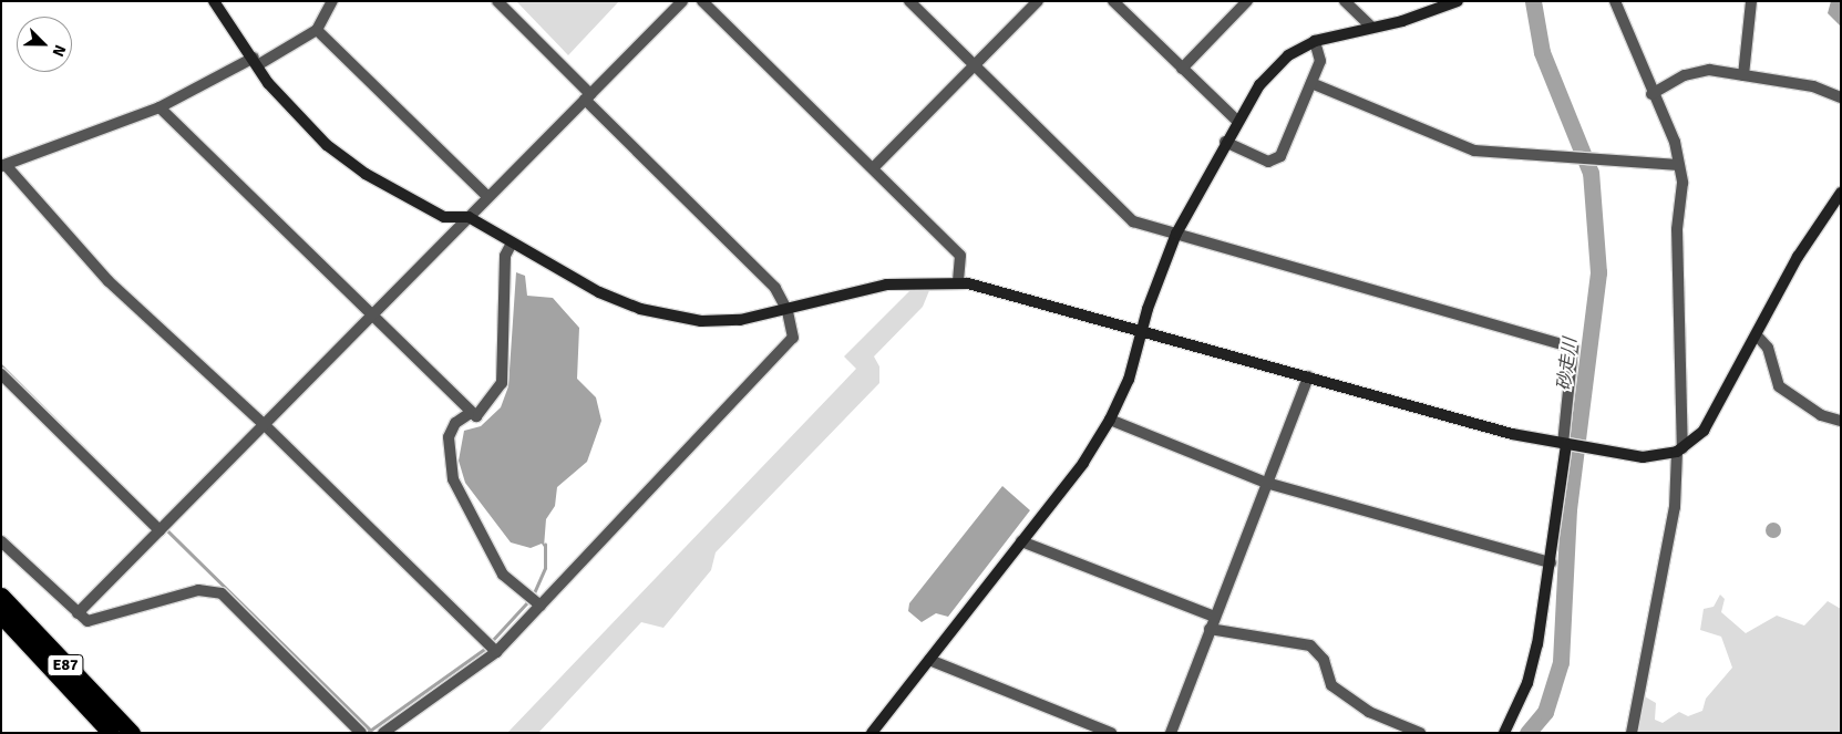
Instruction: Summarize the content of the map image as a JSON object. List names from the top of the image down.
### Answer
{
  "streets": {
    "highway": ["E87"]
  },
  "water": ["砂走川"],
  "north": "bottom right"
}
